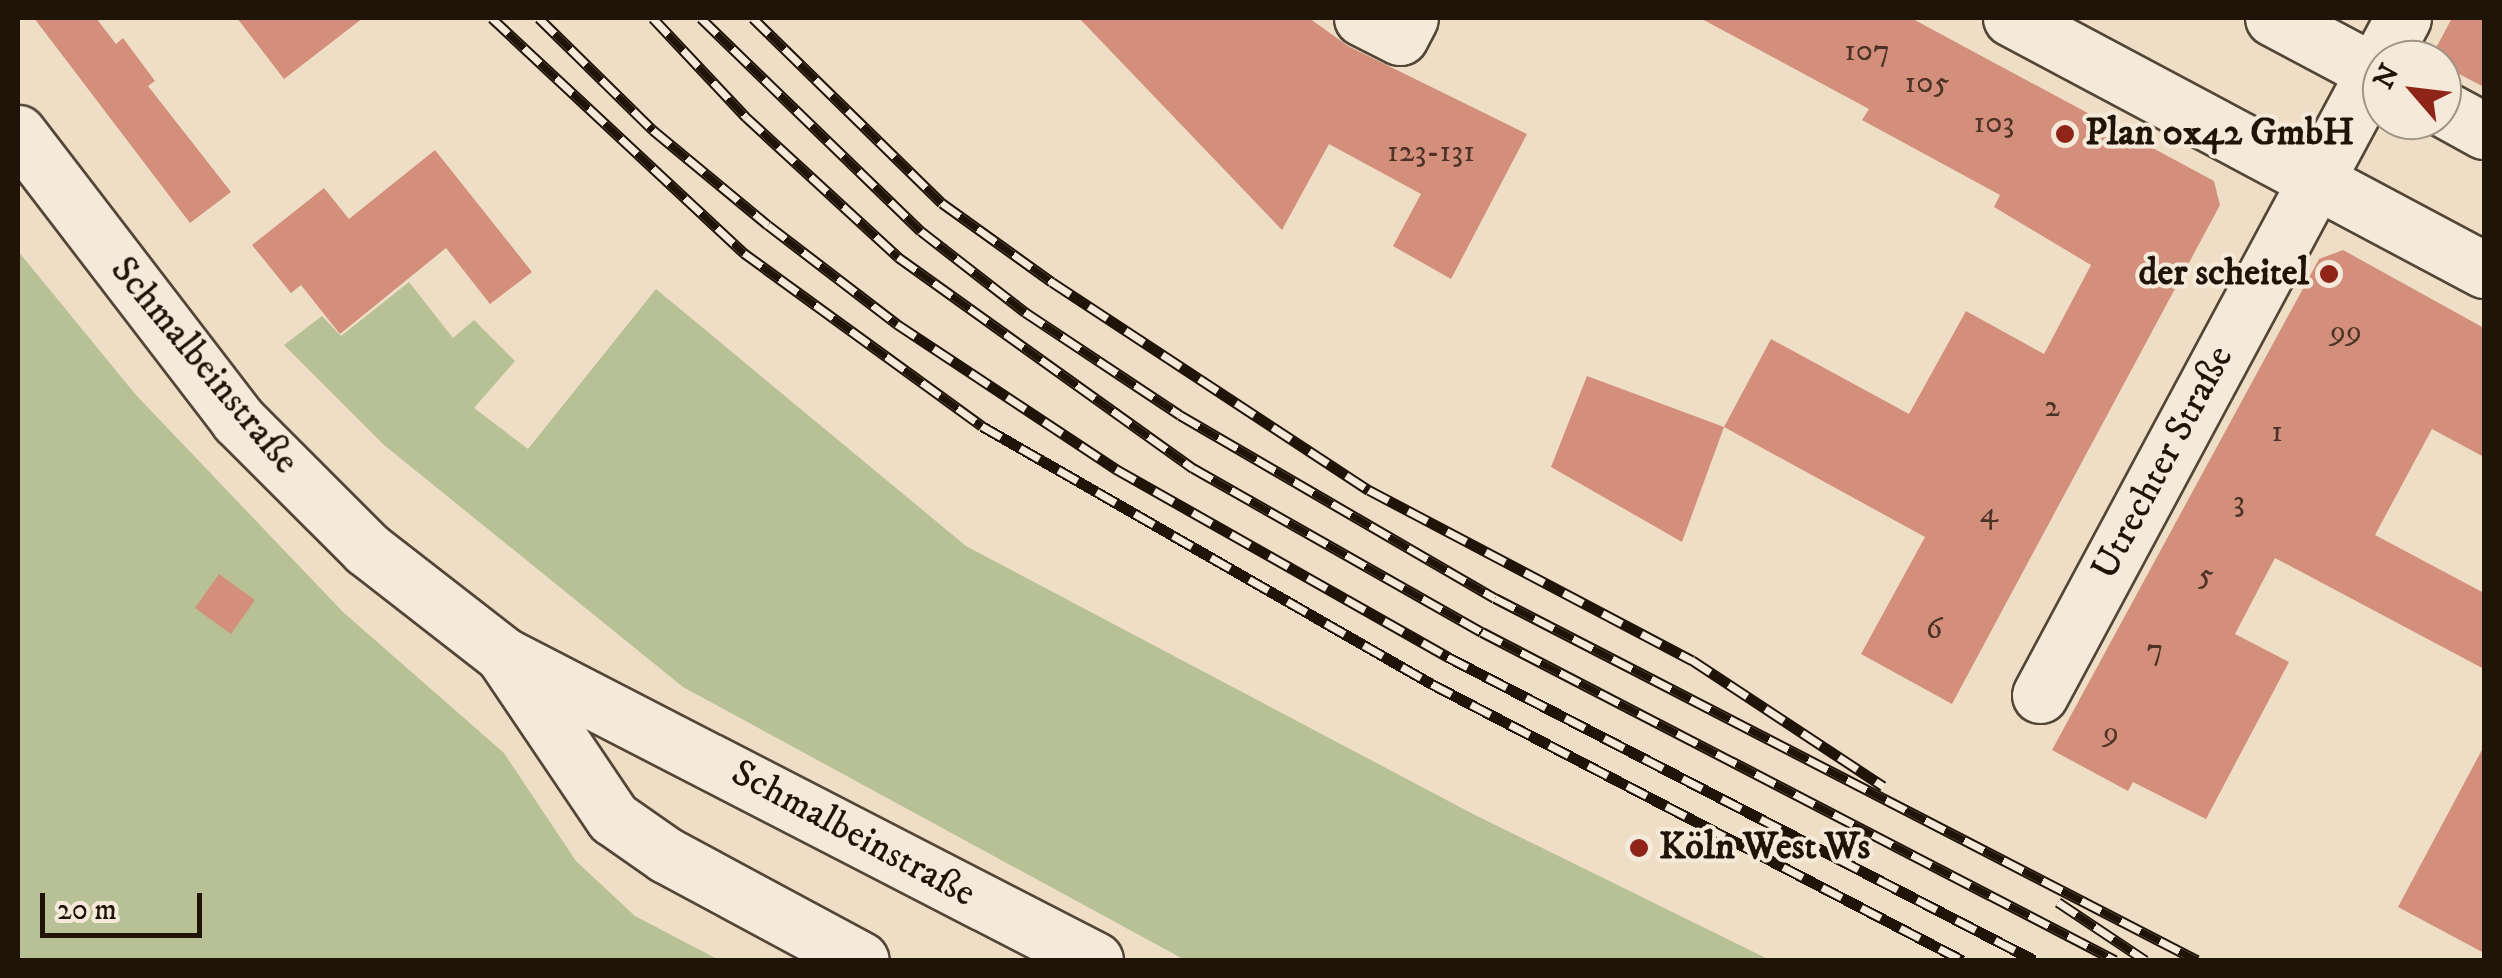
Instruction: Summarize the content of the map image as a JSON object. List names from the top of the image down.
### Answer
{
  "streets": {
    "street": ["Schmalbeinstraße", "Utrechter Straße"]
  },
  "places": ["Plan 0x42 GmbH", "der scheitel", "Köln West Ws"],
  "house_numbers": [
    "107",
    "105",
    "103",
    "123-131",
    "99",
    "2",
    "1",
    "3",
    "4",
    "5",
    "6",
    "7",
    "9"
  ],
  "scale_bar": "20 m",
  "north": "top left"
}
